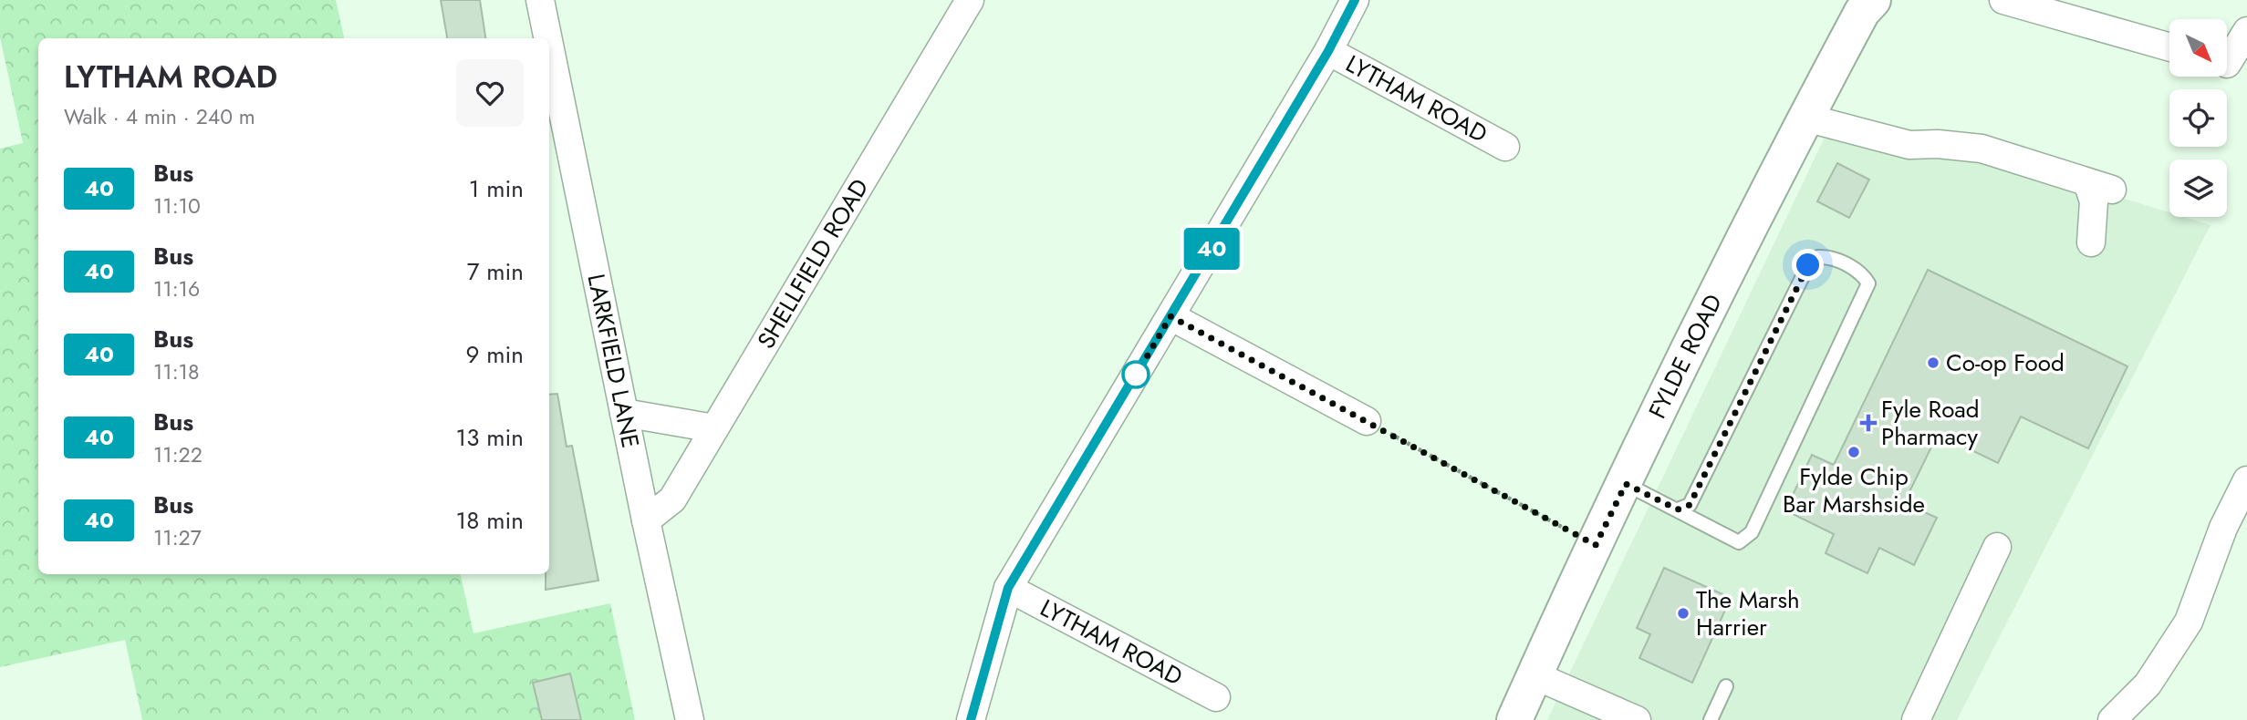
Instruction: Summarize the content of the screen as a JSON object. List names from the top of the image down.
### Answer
{
  "streets": {
    "street": [
      "LYTHAM ROAD",
      "SHELLFIELD ROAD",
      "FYLDE ROAD",
      "LARKFIELD LANE"
    ]
  },
  "crossings": [
    ["SHELLFIELD ROAD", "LARKFIELD LANE"]
  ],
  "places": {
    "other": ["Co-op Food", "Fylde Chip Bar Marshside", "The Marsh Harrier"],
    "health": ["Fyle Road Pharmacy"]
  },
  "lines": ["bus line 40"],
  "north": "bottom right",
  "page": {
    "on_map": "40",
    "heading": ["LYTHAM ROAD", "Walk · 4 min · 240 m"],
    "list": [
      {
        "mark": "40",
        "name": "Bus",
        "note": "11:10",
        "value": "1 min"
      },
      {
        "mark": "40",
        "name": "Bus",
        "note": "11:16",
        "value": "7 min"
      },
      {
        "mark": "40",
        "name": "Bus",
        "note": "11:18",
        "value": "9 min"
      },
      {
        "mark": "40",
        "name": "Bus",
        "note": "11:22",
        "value": "13 min"
      },
      {
        "mark": "40",
        "name": "Bus",
        "note": "11:27",
        "value": "18 min"
      }
    ]
  }
}
